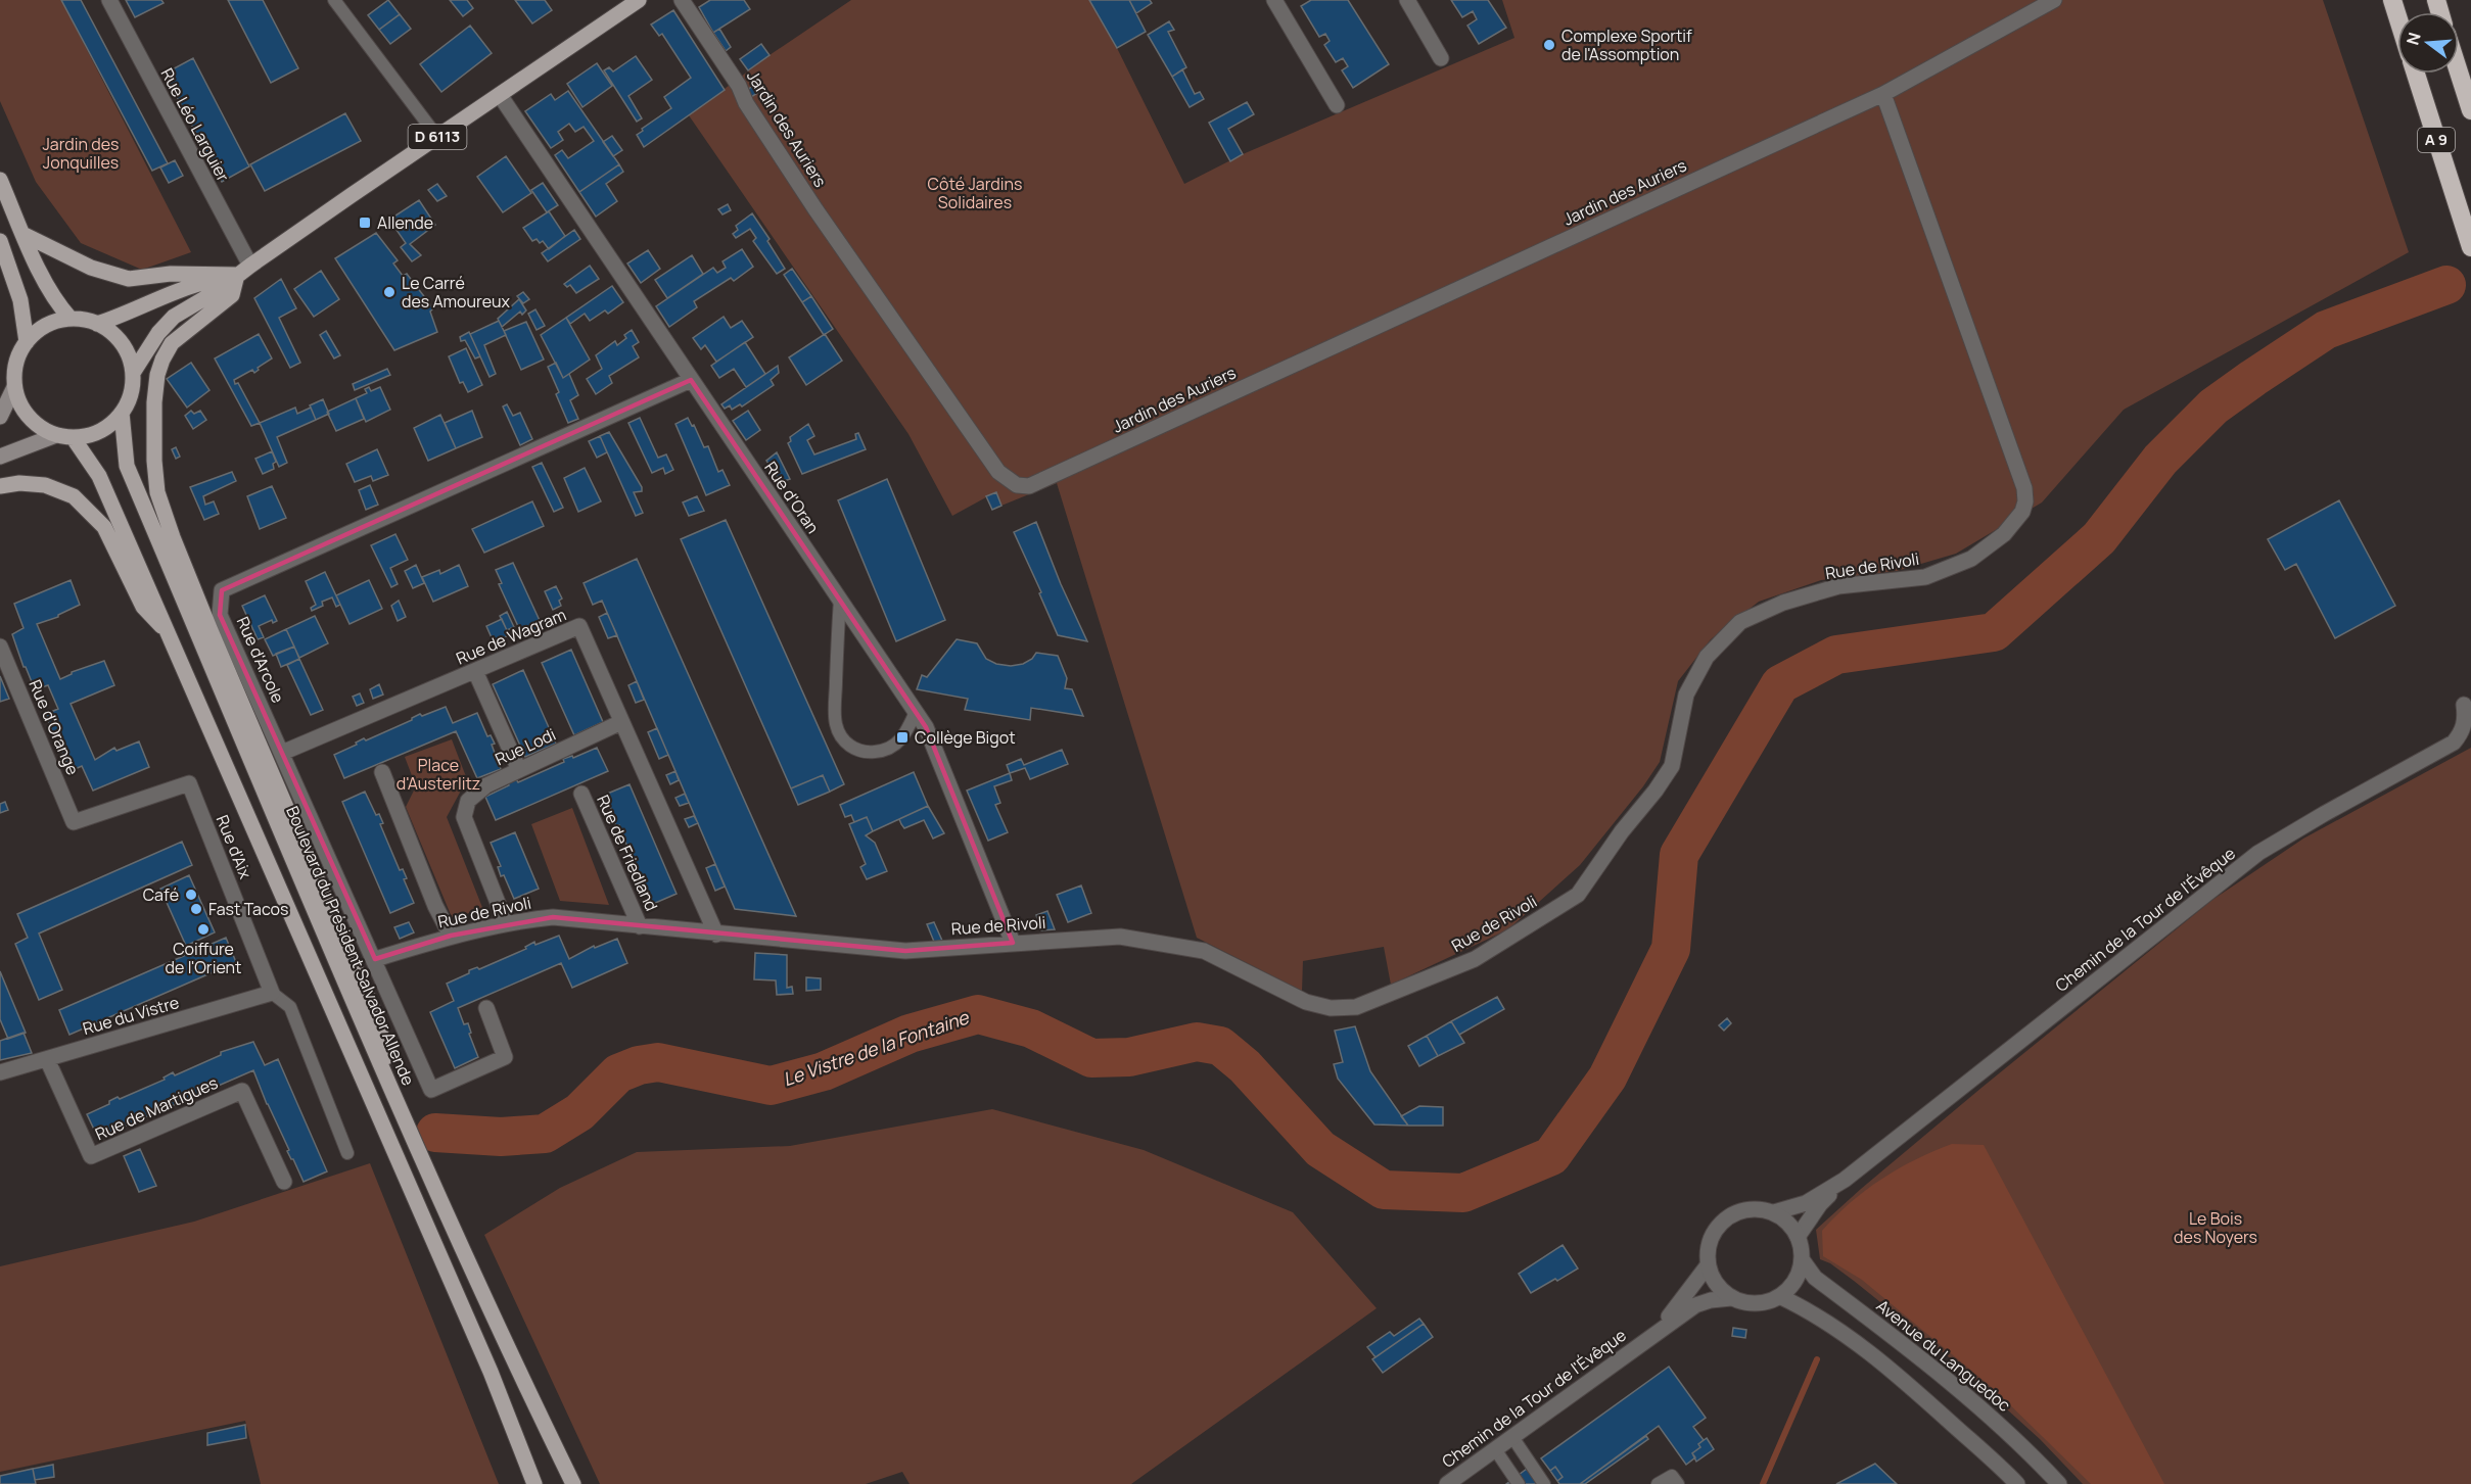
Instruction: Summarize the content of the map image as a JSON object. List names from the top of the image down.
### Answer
{
  "streets": {
    "highway": ["A 9"],
    "main road": ["D 6113", "Boulevard du Président Salvador Allende"],
    "street": [
      "Rue Léo Larguier",
      "Jardin des Auriers",
      "Rue d'Oran",
      "Rue de Rivoli",
      "Rue de Wagram",
      "Rue d'Arcole",
      "Rue d'Orange",
      "Rue Lodi",
      "Rue d'Aix",
      "Rue de Friedland",
      "Chemin de la Tour de l'Évêque",
      "Rue du Vistre",
      "Rue de Martigues",
      "Avenue du Languedoc"
    ]
  },
  "crossings": [
    ["Rue Léo Larguier", "D 6113"],
    ["Jardin des Auriers", "Rue de Rivoli"],
    ["D 6113", "Rue d'Oran"],
    ["D 6113", "Boulevard du Président Salvador Allende"],
    ["Rue d'Oran", "Rue de Rivoli"],
    ["Rue d'Oran", "Rue d'Arcole"],
    ["Rue de Rivoli", "Rue de Wagram"],
    ["Rue de Rivoli", "Rue d'Arcole"],
    ["Rue de Rivoli", "Rue Lodi"],
    ["Rue de Rivoli", "Rue de Friedland"],
    ["Rue de Wagram", "Rue d'Arcole"],
    ["Rue de Wagram", "Rue Lodi"],
    ["Rue d'Orange", "Rue d'Aix"],
    ["Rue d'Aix", "Rue du Vistre"],
    ["Chemin de la Tour de l'Évêque", "Avenue du Languedoc"],
    ["Rue du Vistre", "Rue de Martigues"]
  ],
  "water": ["Le Vistre de la Fontaine"],
  "parks": [
    "Jardin des Jonquilles",
    "Côté Jardins Solidaires",
    "Place d'Austerlitz",
    "Le Bois des Noyers"
  ],
  "places": {
    "other": [
      "Complexe Sportif de l'Assomption",
      "Le Carré des Amoureux",
      "Café",
      "Fast Tacos",
      "Coiffure de l'Orient"
    ],
    "transit": ["Allende", "Collège Bigot"]
  },
  "north": "left"
}
